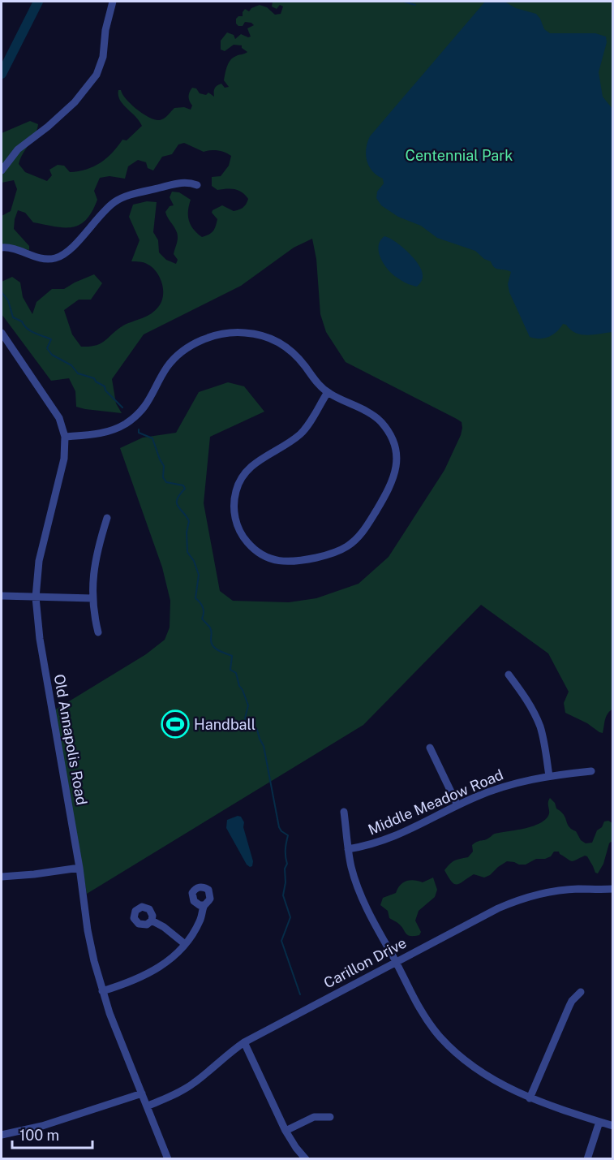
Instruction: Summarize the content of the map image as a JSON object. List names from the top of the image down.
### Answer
{
  "streets": {
    "street": ["Old Annapolis Road", "Middle Meadow Road", "Carillon Drive"]
  },
  "crossings": [
    ["Old Annapolis Road", "Carillon Drive"]
  ],
  "parks": ["Centennial Park"],
  "places": {
    "sports": ["Handball"]
  },
  "scale_bar": "100 m"
}
